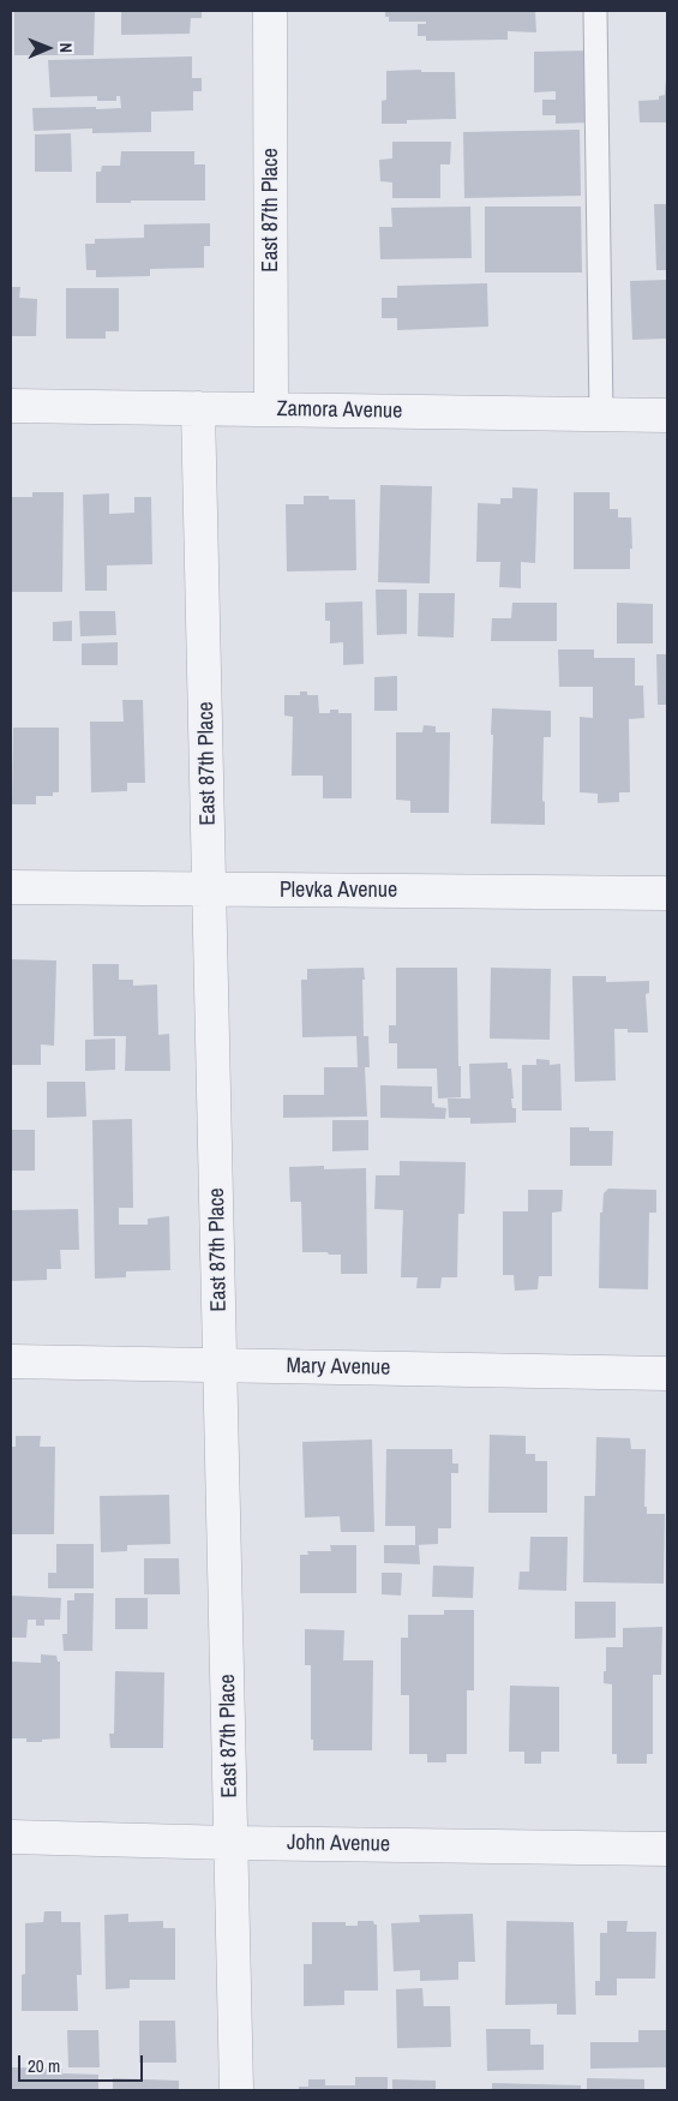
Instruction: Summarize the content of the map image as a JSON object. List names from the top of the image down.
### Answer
{
  "streets": {
    "street": [
      "East 87th Place",
      "Zamora Avenue",
      "Plevka Avenue",
      "Mary Avenue",
      "John Avenue"
    ]
  },
  "crossings": [
    ["East 87th Place", "Zamora Avenue"],
    ["East 87th Place", "Plevka Avenue"],
    ["East 87th Place", "Mary Avenue"],
    ["East 87th Place", "John Avenue"]
  ],
  "scale_bar": "20 m",
  "north": "right"
}
